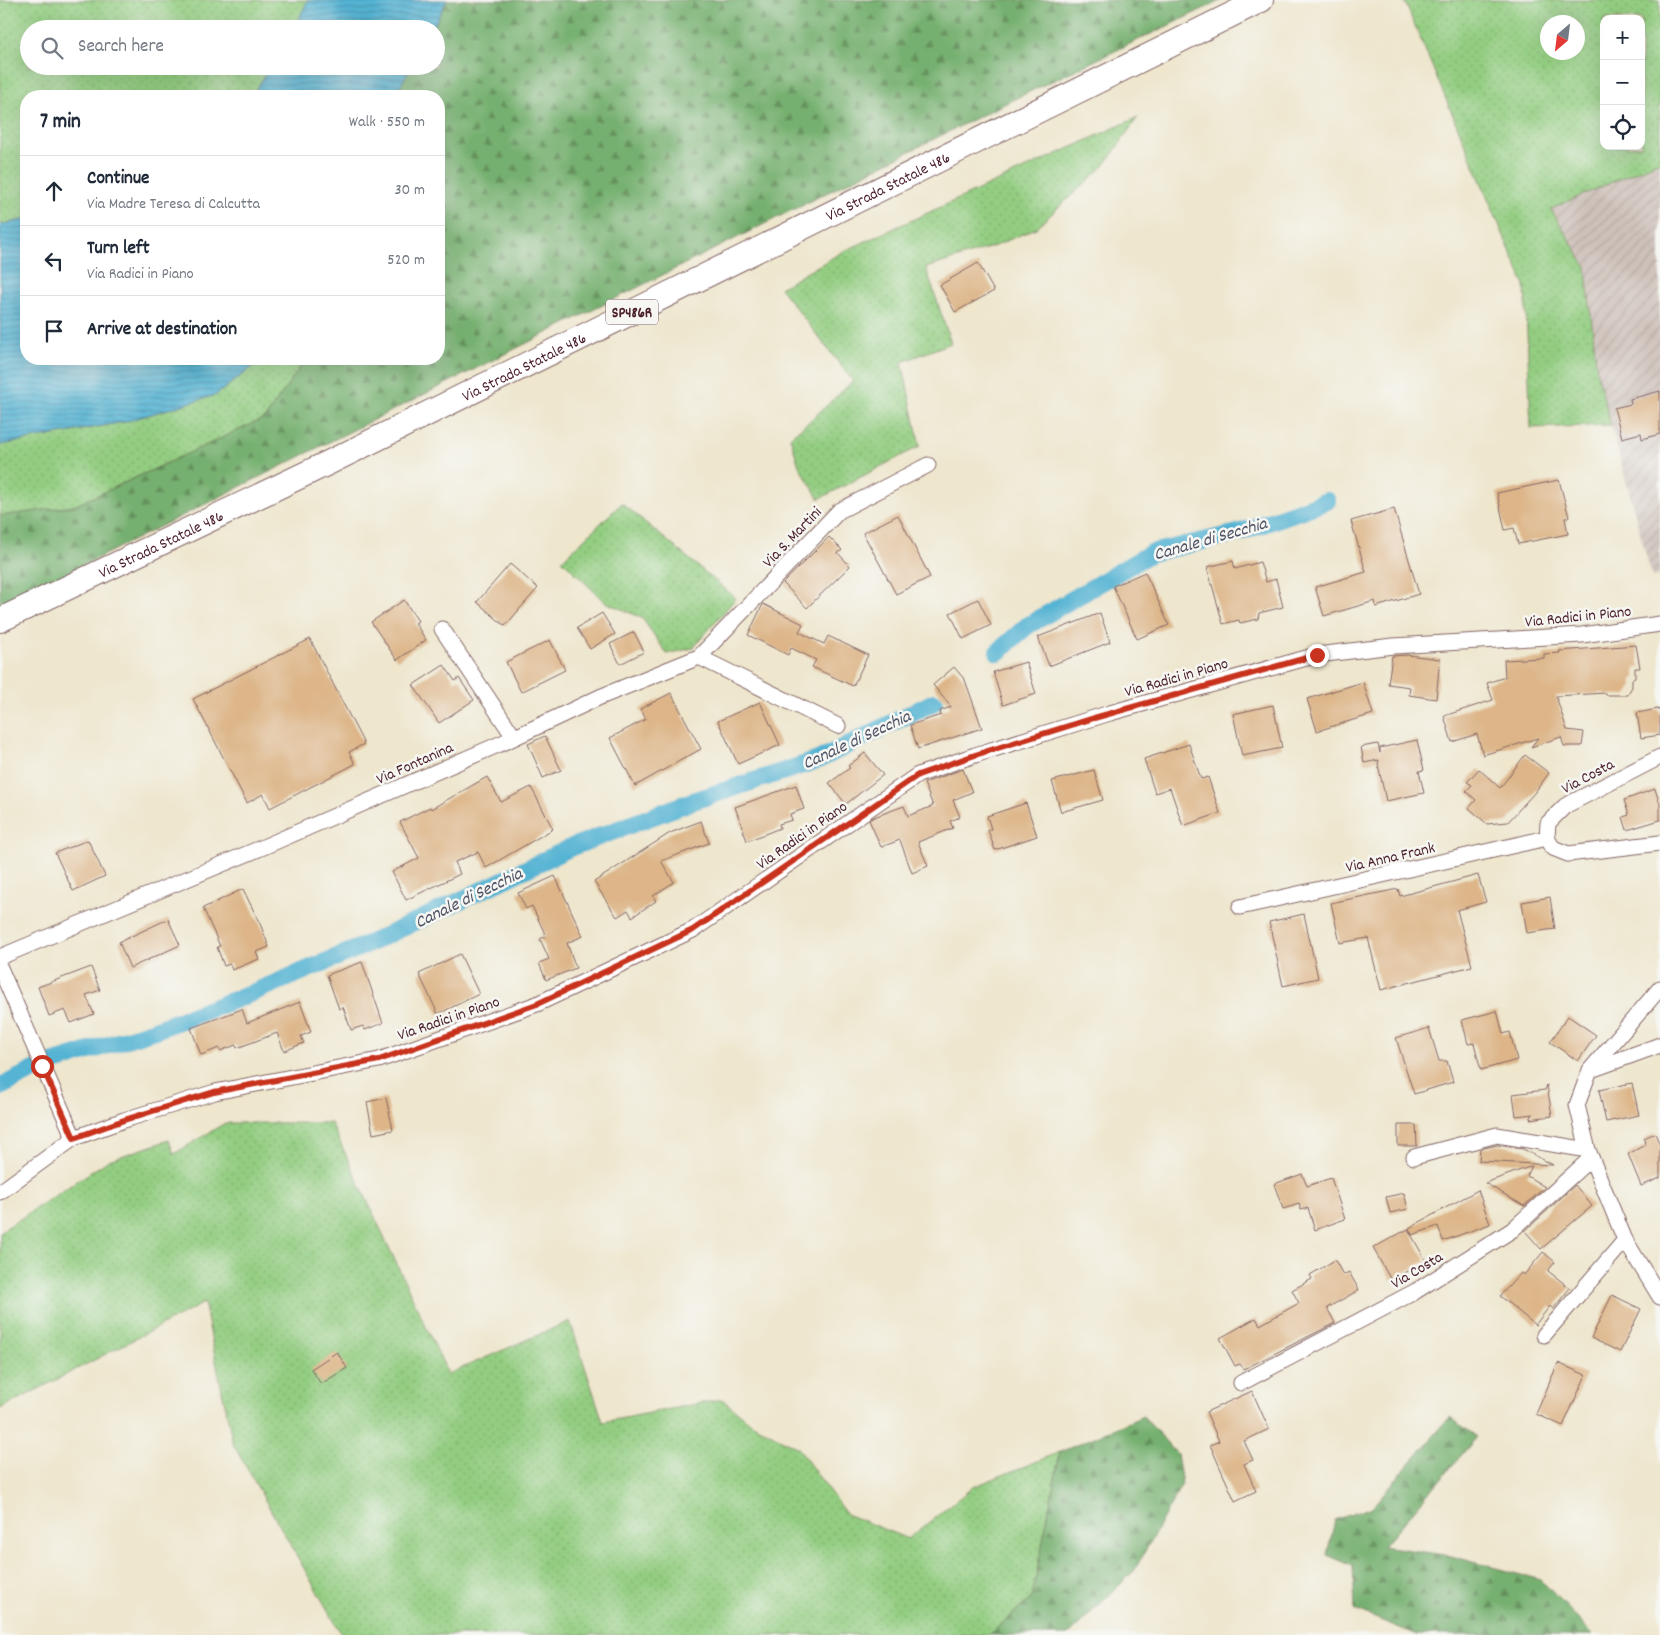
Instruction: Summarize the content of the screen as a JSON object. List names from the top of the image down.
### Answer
{
  "streets": {
    "main road": ["Via Strada Statale 486", "SP486R"],
    "street": [
      "Via S. Martini",
      "Via Radici in Piano",
      "Via Fontanina",
      "Via Costa",
      "Via Anna Frank"
    ]
  },
  "crossings": [
    ["Via S. Martini", "Via Fontanina"],
    ["Via Costa", "Via Anna Frank"]
  ],
  "water": ["Canale di Secchia"],
  "north": "bottom left",
  "page": {
    "map_buttons": ["+", "−"],
    "search": "Search here",
    "heading": ["7 min", "Walk · 550 m"],
    "list": [
      ["Continue", "Via Madre Teresa di Calcutta", "30 m"],
      ["Turn left", "Via Radici in Piano", "520 m"],
      "Arrive at destination"
    ]
  }
}
